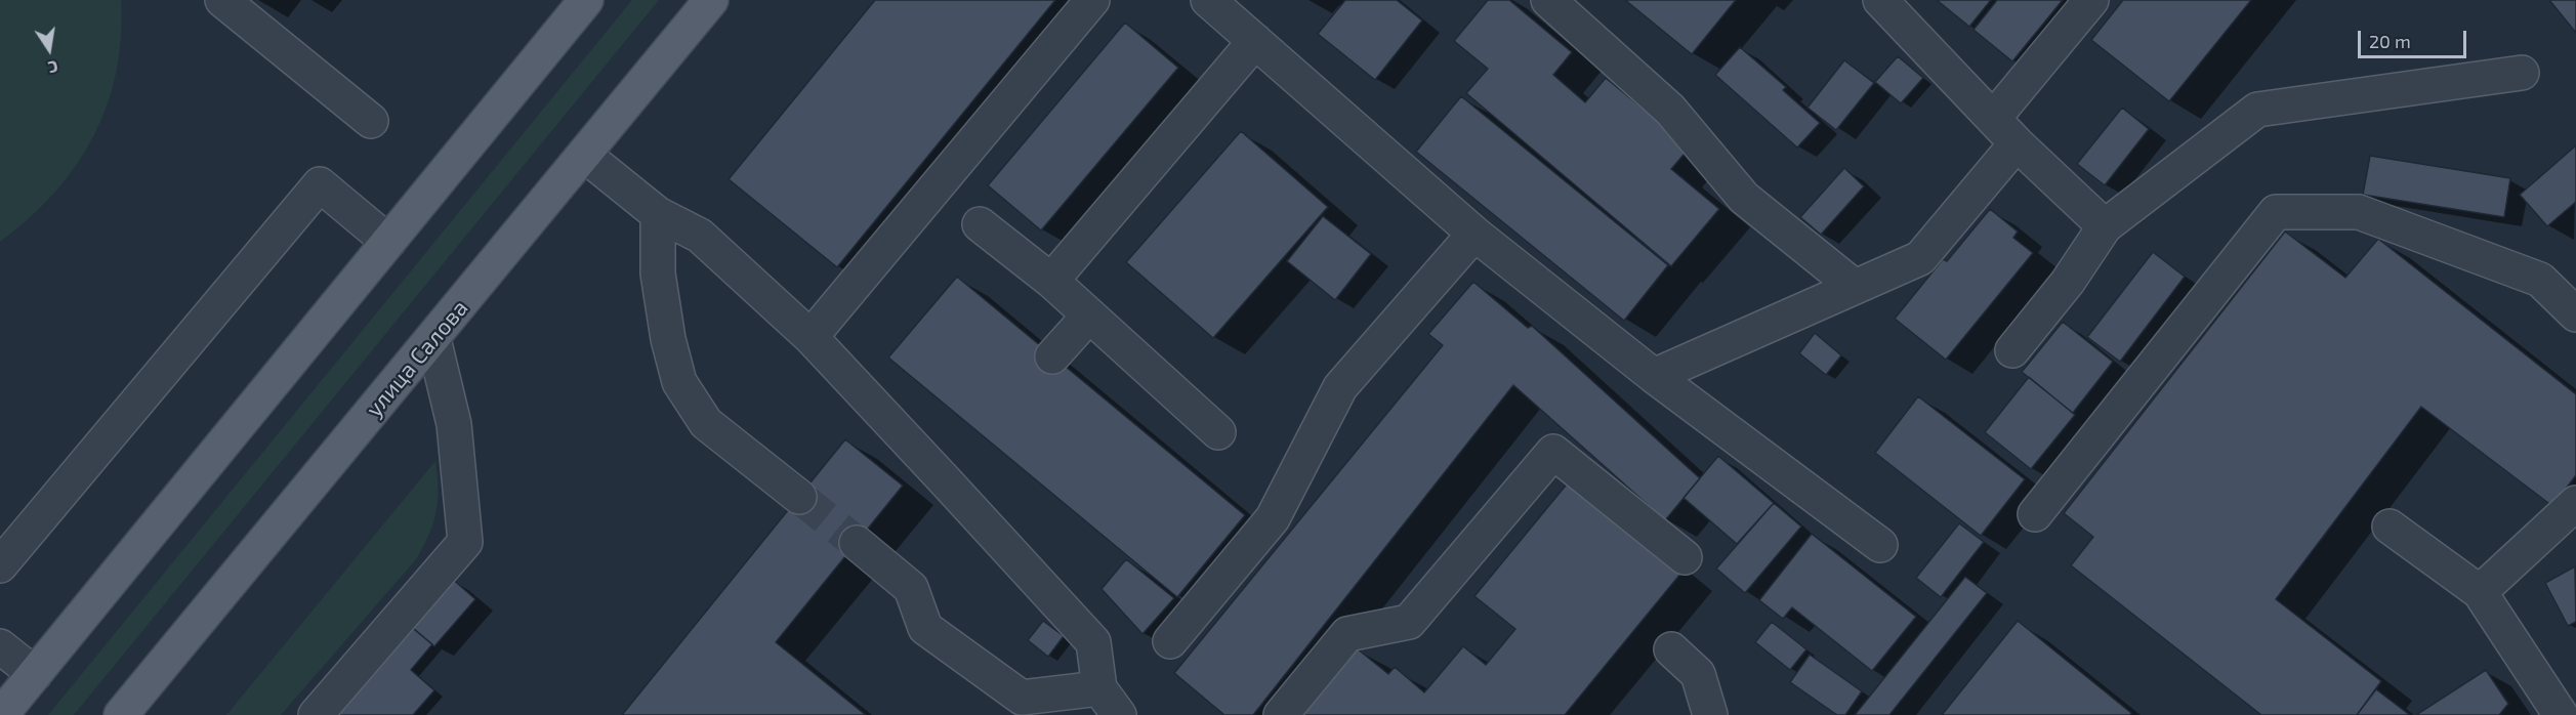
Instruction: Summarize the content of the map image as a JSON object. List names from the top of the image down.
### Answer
{
  "streets": {
    "main road": ["улица Салова"]
  },
  "scale_bar": "20 m",
  "north": "bottom"
}
